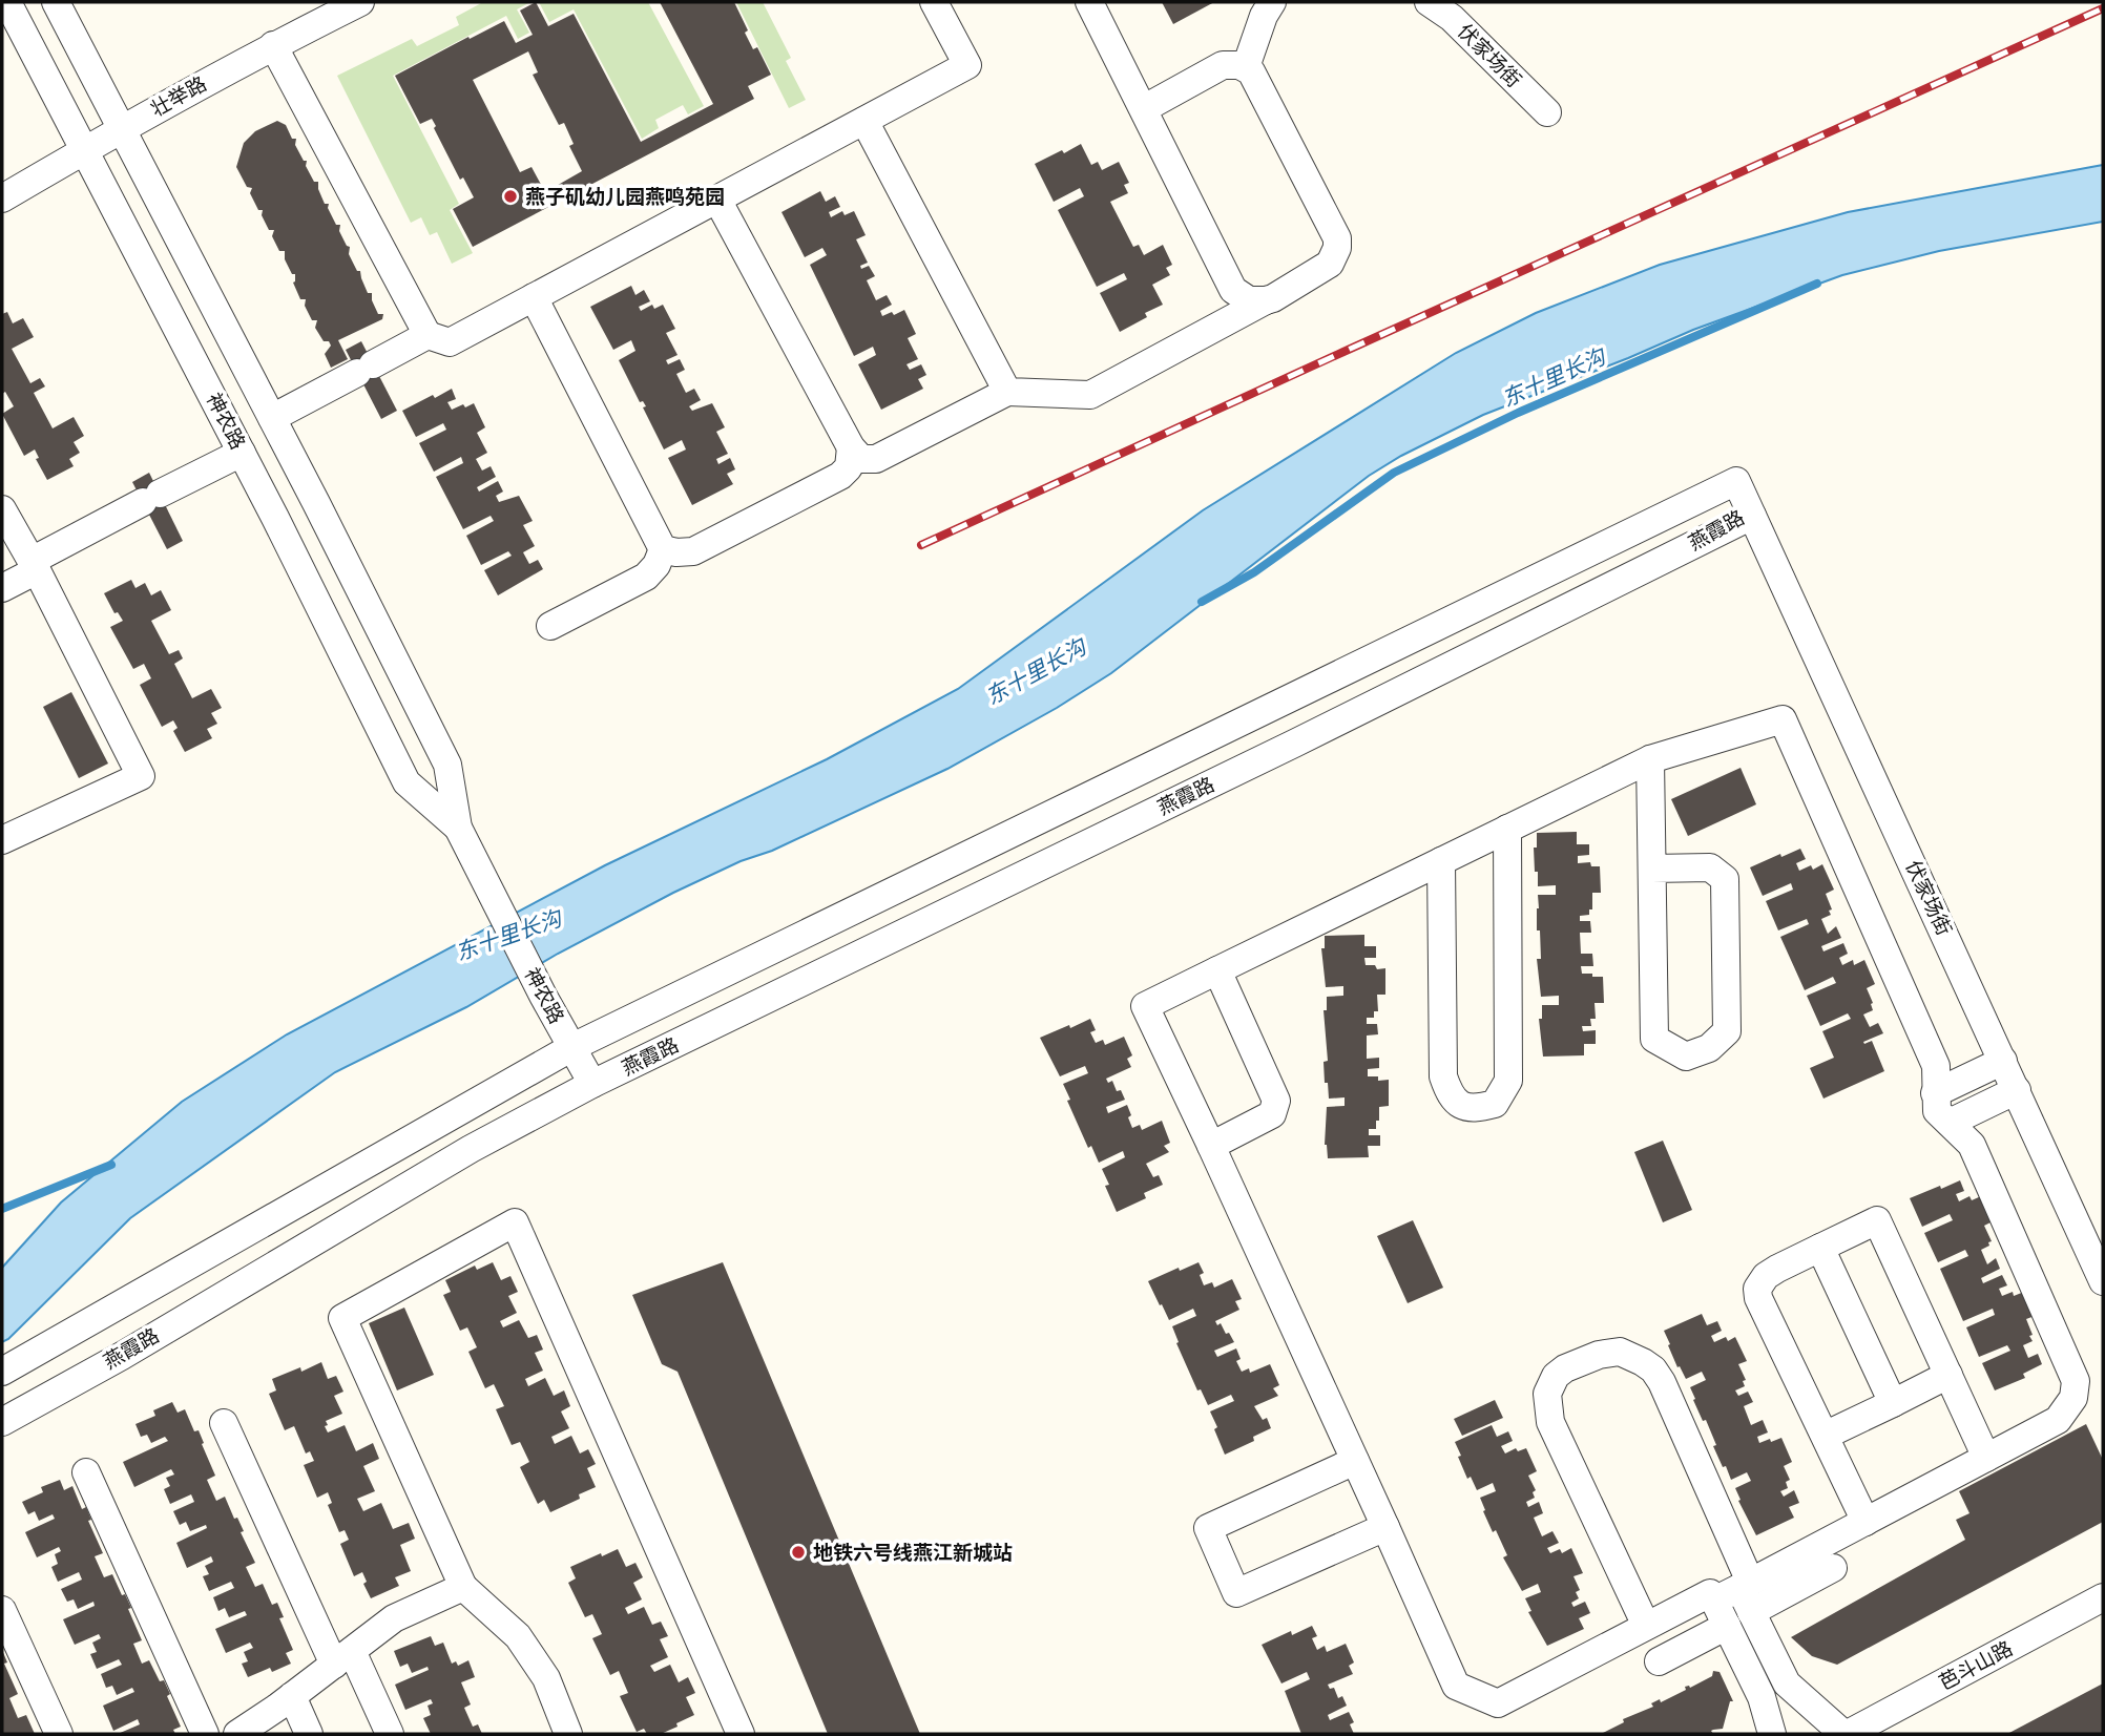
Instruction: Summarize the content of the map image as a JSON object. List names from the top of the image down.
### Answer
{
  "streets": {
    "street": [
      "伏家场街",
      "壮举路",
      "神农路",
      "燕霞路",
      "芭斗山路"
    ]
  },
  "crossings": [
    ["伏家场街", "燕霞路"],
    ["壮举路", "神农路"],
    ["神农路", "燕霞路"]
  ],
  "water": ["东十里长沟"],
  "places": ["燕子矶幼儿园燕鸣苑园", "地铁六号线燕江新城站"]
}
